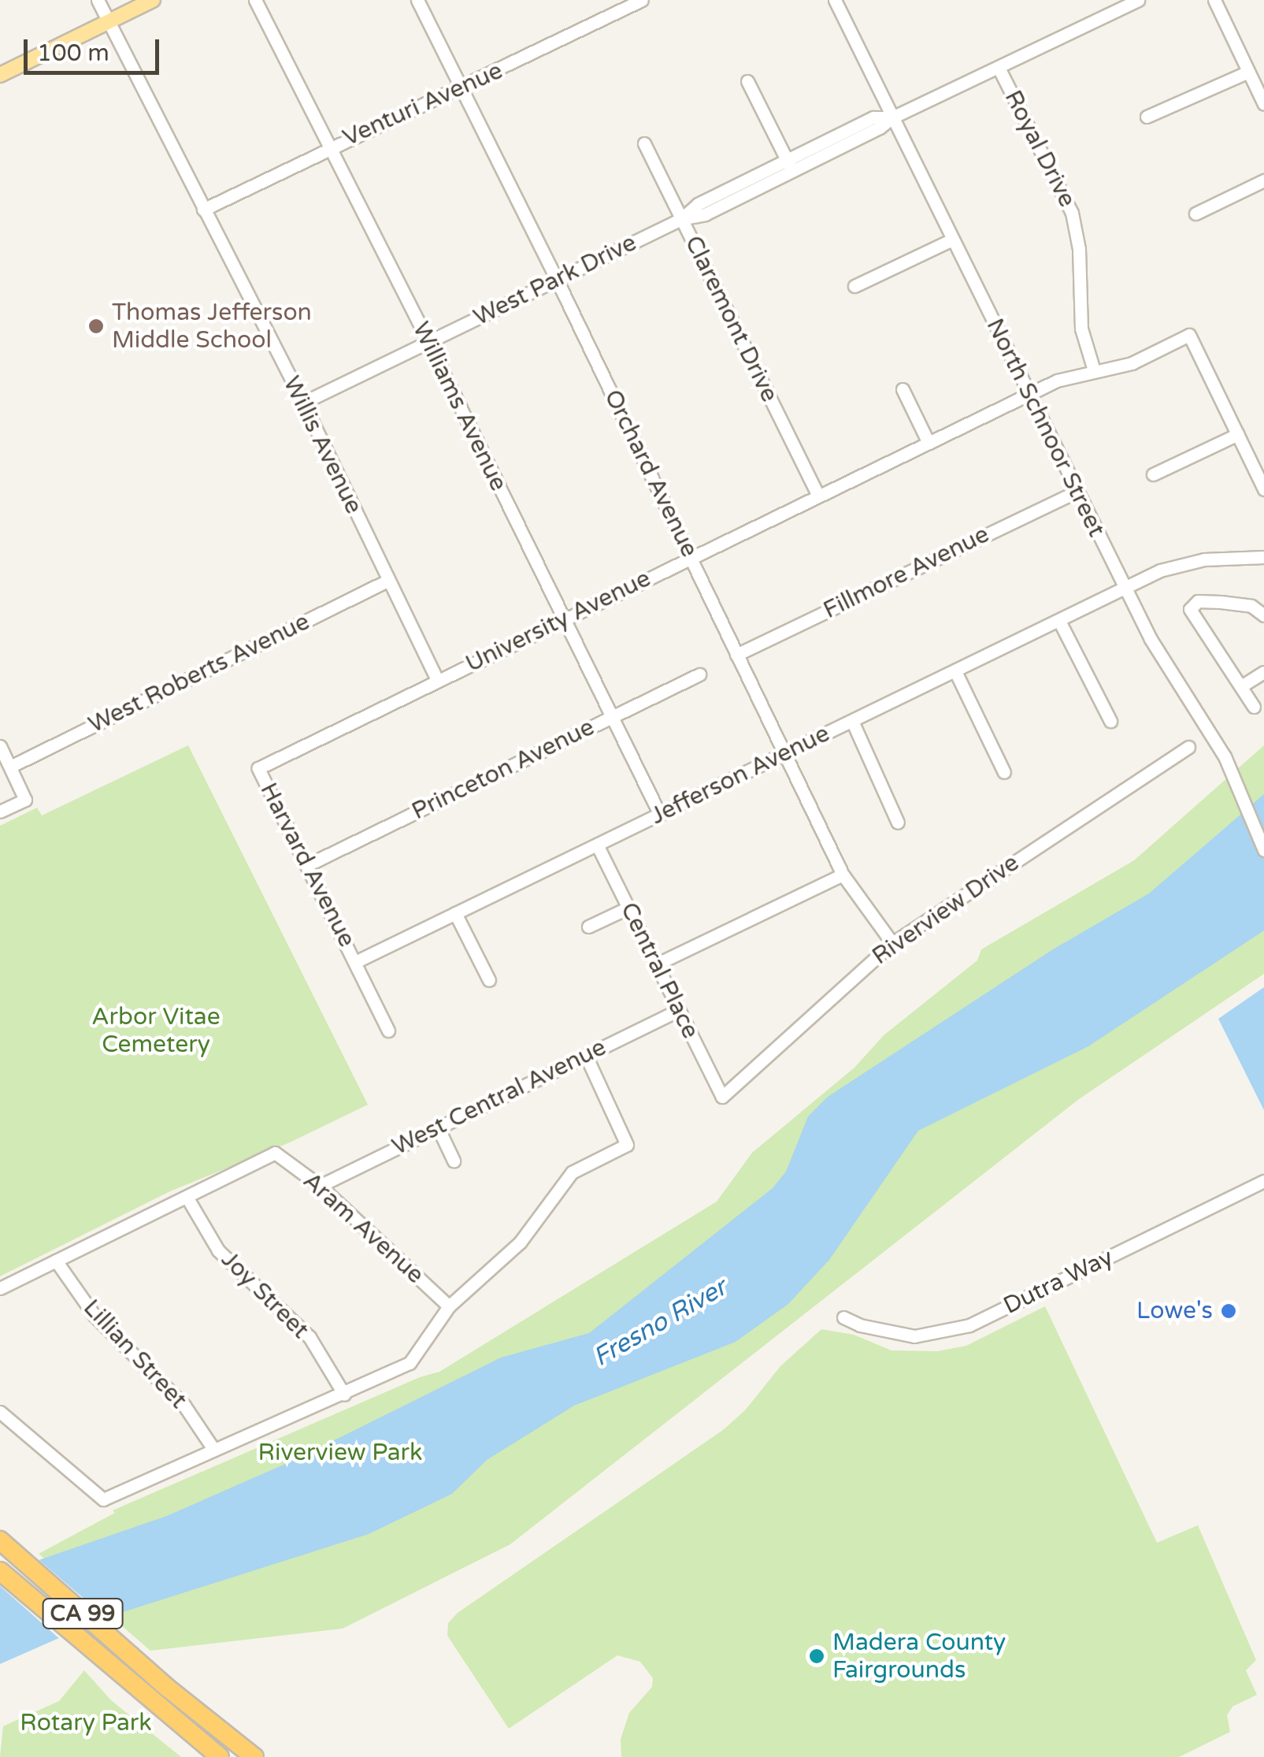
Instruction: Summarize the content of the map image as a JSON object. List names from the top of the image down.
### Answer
{
  "streets": {
    "highway": ["CA 99"],
    "street": [
      "Venturi Avenue",
      "Royal Drive",
      "West Park Drive",
      "Claremont Drive",
      "Williams Avenue",
      "North Schnoor Street",
      "Willis Avenue",
      "Orchard Avenue",
      "Fillmore Avenue",
      "University Avenue",
      "West Roberts Avenue",
      "Princeton Avenue",
      "Jefferson Avenue",
      "Harvard Avenue",
      "Riverview Drive",
      "Central Place",
      "West Central Avenue",
      "Aram Avenue",
      "Dutra Way",
      "Joy Street",
      "Lillian Street"
    ]
  },
  "crossings": [
    ["Venturi Avenue", "Williams Avenue"],
    ["Venturi Avenue", "Willis Avenue"],
    ["Venturi Avenue", "Orchard Avenue"],
    ["Royal Drive", "West Park Drive"],
    ["Royal Drive", "University Avenue"],
    ["West Park Drive", "Claremont Drive"],
    ["West Park Drive", "Williams Avenue"],
    ["West Park Drive", "North Schnoor Street"],
    ["West Park Drive", "Willis Avenue"],
    ["West Park Drive", "Orchard Avenue"],
    ["Claremont Drive", "University Avenue"],
    ["Williams Avenue", "University Avenue"],
    ["Williams Avenue", "Princeton Avenue"],
    ["Williams Avenue", "Jefferson Avenue"],
    ["North Schnoor Street", "Fillmore Avenue"],
    ["North Schnoor Street", "University Avenue"],
    ["North Schnoor Street", "Jefferson Avenue"],
    ["Willis Avenue", "University Avenue"],
    ["Willis Avenue", "West Roberts Avenue"],
    ["Orchard Avenue", "Fillmore Avenue"],
    ["Orchard Avenue", "University Avenue"],
    ["Orchard Avenue", "Jefferson Avenue"],
    ["Orchard Avenue", "Riverview Drive"],
    ["University Avenue", "Harvard Avenue"],
    ["Princeton Avenue", "Harvard Avenue"],
    ["Jefferson Avenue", "Harvard Avenue"],
    ["Jefferson Avenue", "Central Place"],
    ["Riverview Drive", "Central Place"],
    ["Central Place", "West Central Avenue"],
    ["West Central Avenue", "Aram Avenue"],
    ["Aram Avenue", "Joy Street"]
  ],
  "water": ["Fresno River"],
  "parks": ["Arbor Vitae Cemetery", "Riverview Park", "Rotary Park"],
  "places": ["Thomas Jefferson Middle School", "Lowe's", "Madera County Fairgrounds"],
  "scale_bar": "100 m"
}
